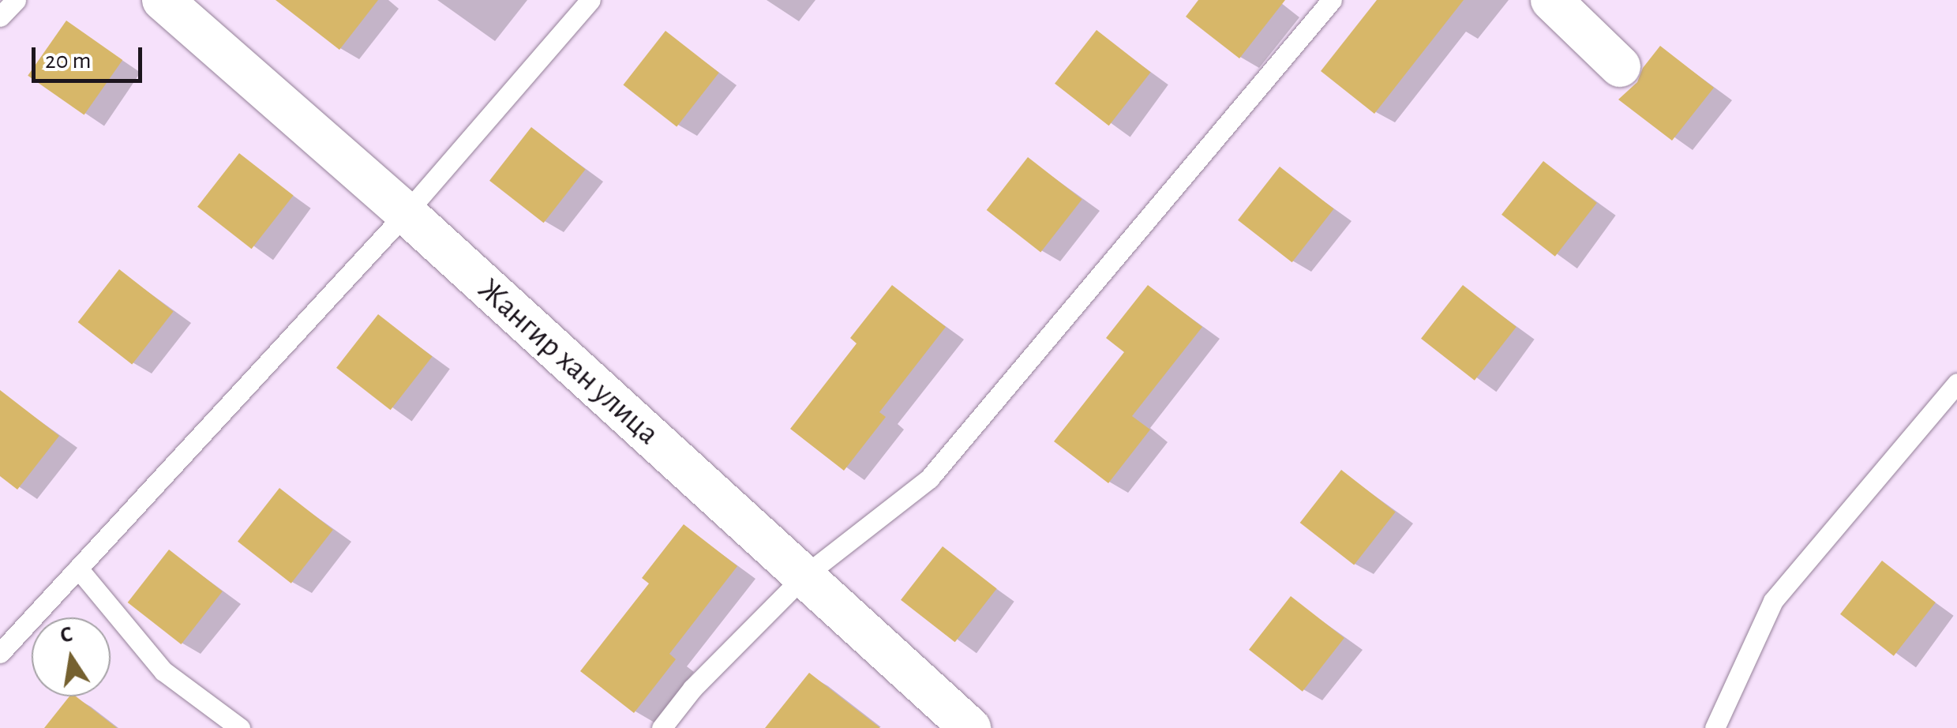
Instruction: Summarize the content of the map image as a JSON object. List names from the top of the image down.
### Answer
{
  "streets": {
    "street": ["Жангир хан улица"]
  },
  "scale_bar": "20 m",
  "north": "top"
}
